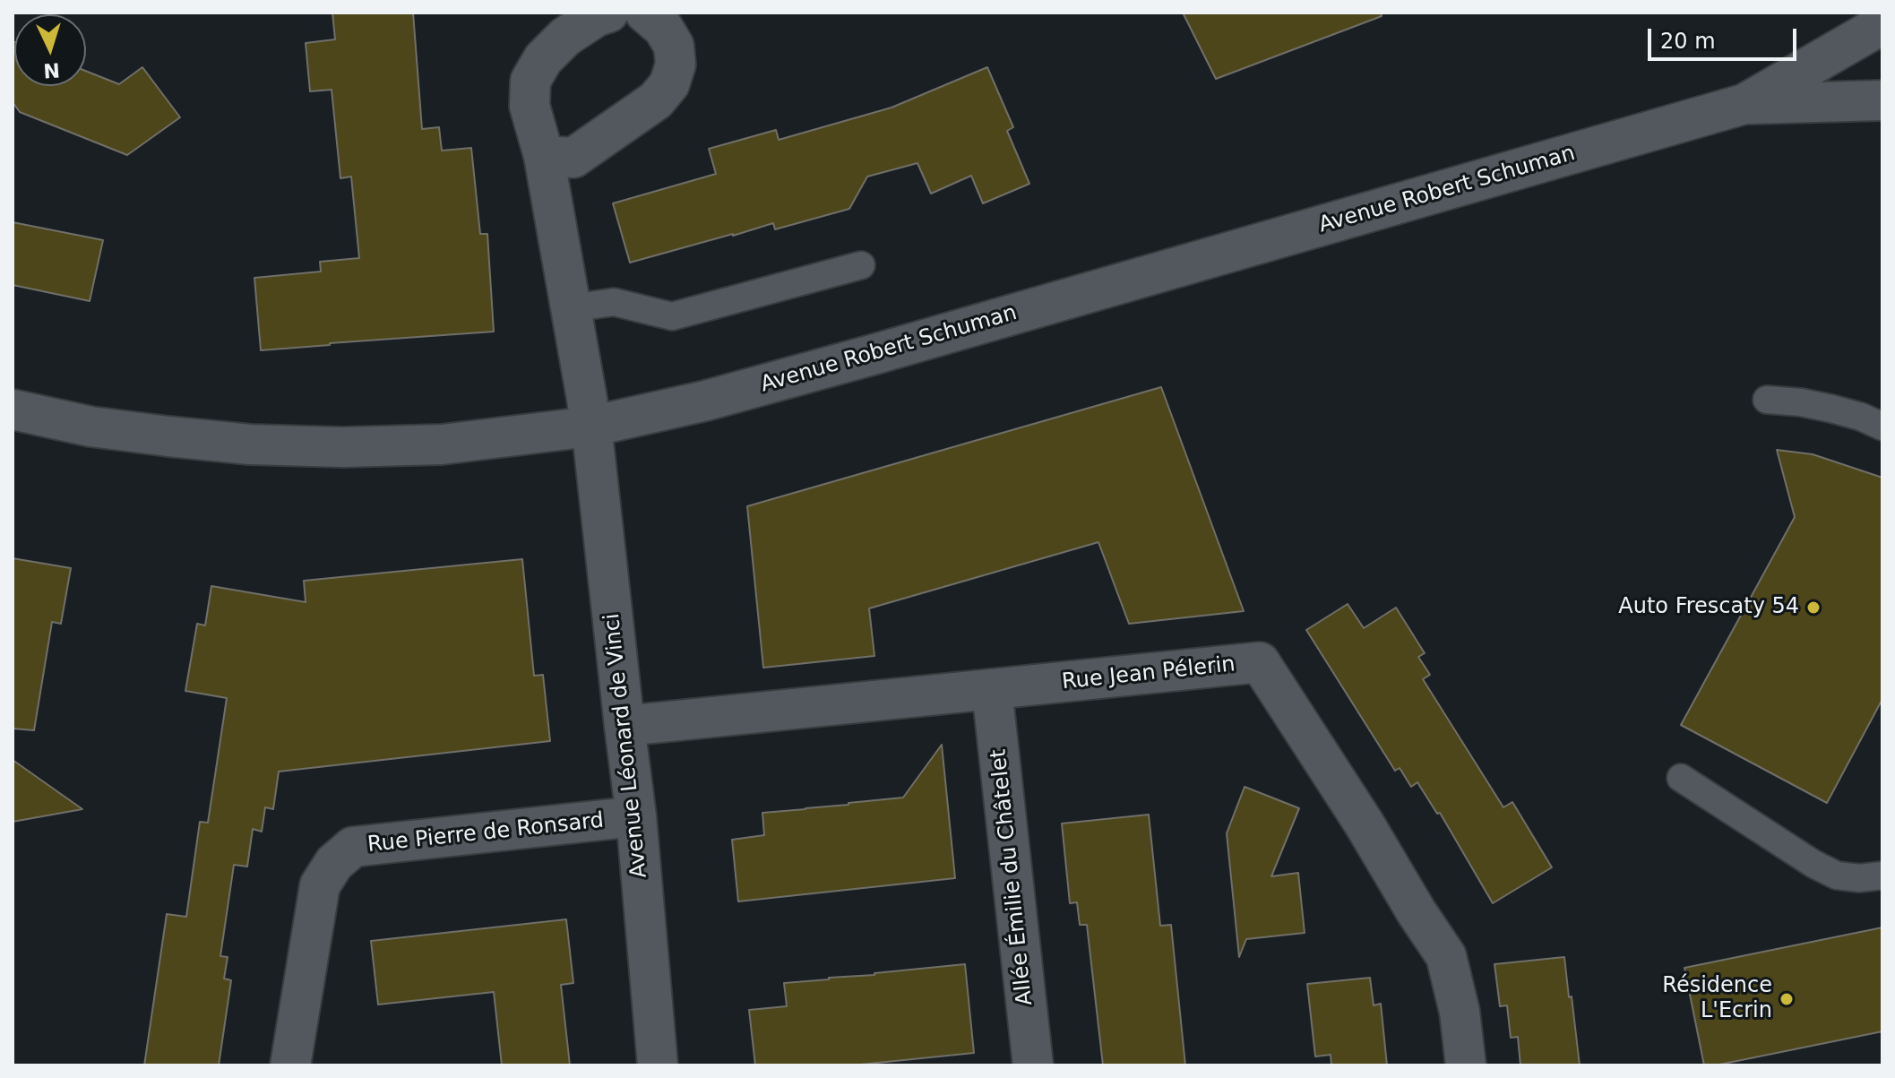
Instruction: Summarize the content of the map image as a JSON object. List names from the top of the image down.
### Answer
{
  "streets": {
    "street": [
      "Avenue Robert Schuman",
      "Rue Jean Pélerin",
      "Avenue Léonard de Vinci",
      "Rue Pierre de Ronsard",
      "Allée Émilie du Châtelet"
    ]
  },
  "crossings": [
    ["Avenue Robert Schuman", "Avenue Léonard de Vinci"],
    ["Rue Jean Pélerin", "Avenue Léonard de Vinci"],
    ["Rue Jean Pélerin", "Allée Émilie du Châtelet"],
    ["Avenue Léonard de Vinci", "Rue Pierre de Ronsard"]
  ],
  "places": ["Auto Frescaty 54", "Résidence L'Ecrin"],
  "scale_bar": "20 m",
  "north": "bottom"
}
